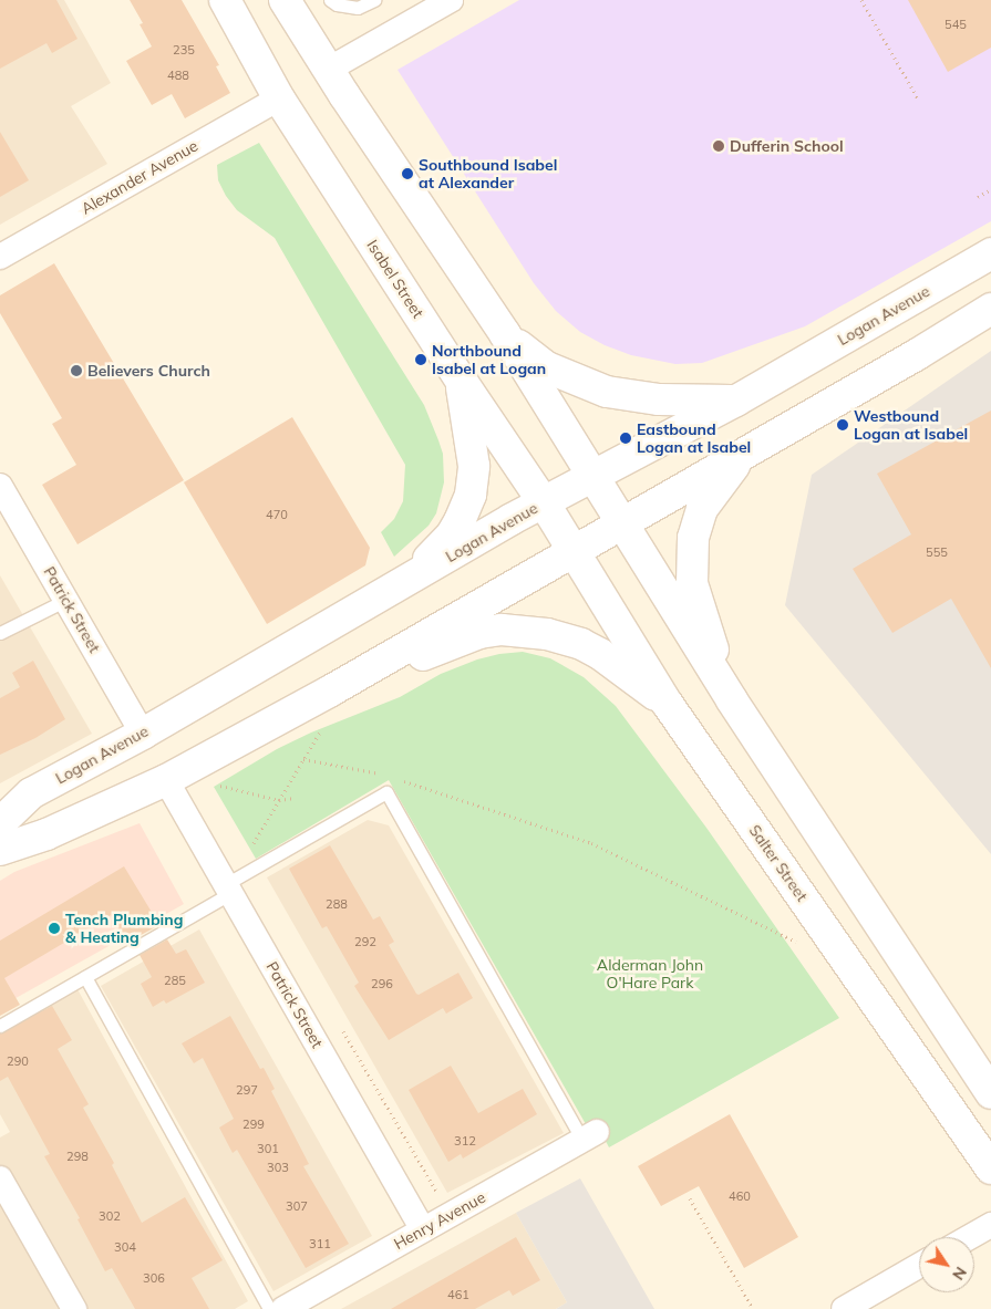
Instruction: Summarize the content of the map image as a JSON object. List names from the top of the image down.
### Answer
{
  "streets": {
    "main road": ["Isabel Street", "Logan Avenue", "Salter Street"],
    "street": ["Alexander Avenue", "Patrick Street", "Henry Avenue"]
  },
  "crossings": [
    ["Alexander Avenue", "Isabel Street"],
    ["Isabel Street", "Logan Avenue"],
    ["Isabel Street", "Salter Street"],
    ["Logan Avenue", "Patrick Street"],
    ["Patrick Street", "Henry Avenue"]
  ],
  "parks": ["Alderman John O'Hare Park"],
  "places": [
    "Dufferin School",
    "Southbound Isabel at Alexander",
    "Northbound Isabel at Logan",
    "Believers Church",
    "Westbound Logan at Isabel",
    "Eastbound Logan at Isabel",
    "Tench Plumbing & Heating"
  ],
  "house_numbers": [
    "545",
    "235",
    "488",
    "470",
    "555",
    "288",
    "292",
    "285",
    "296",
    "290",
    "297",
    "299",
    "312",
    "301",
    "298",
    "303",
    "460",
    "307",
    "302",
    "311",
    "304",
    "306",
    "461"
  ],
  "north": "bottom right"
}
